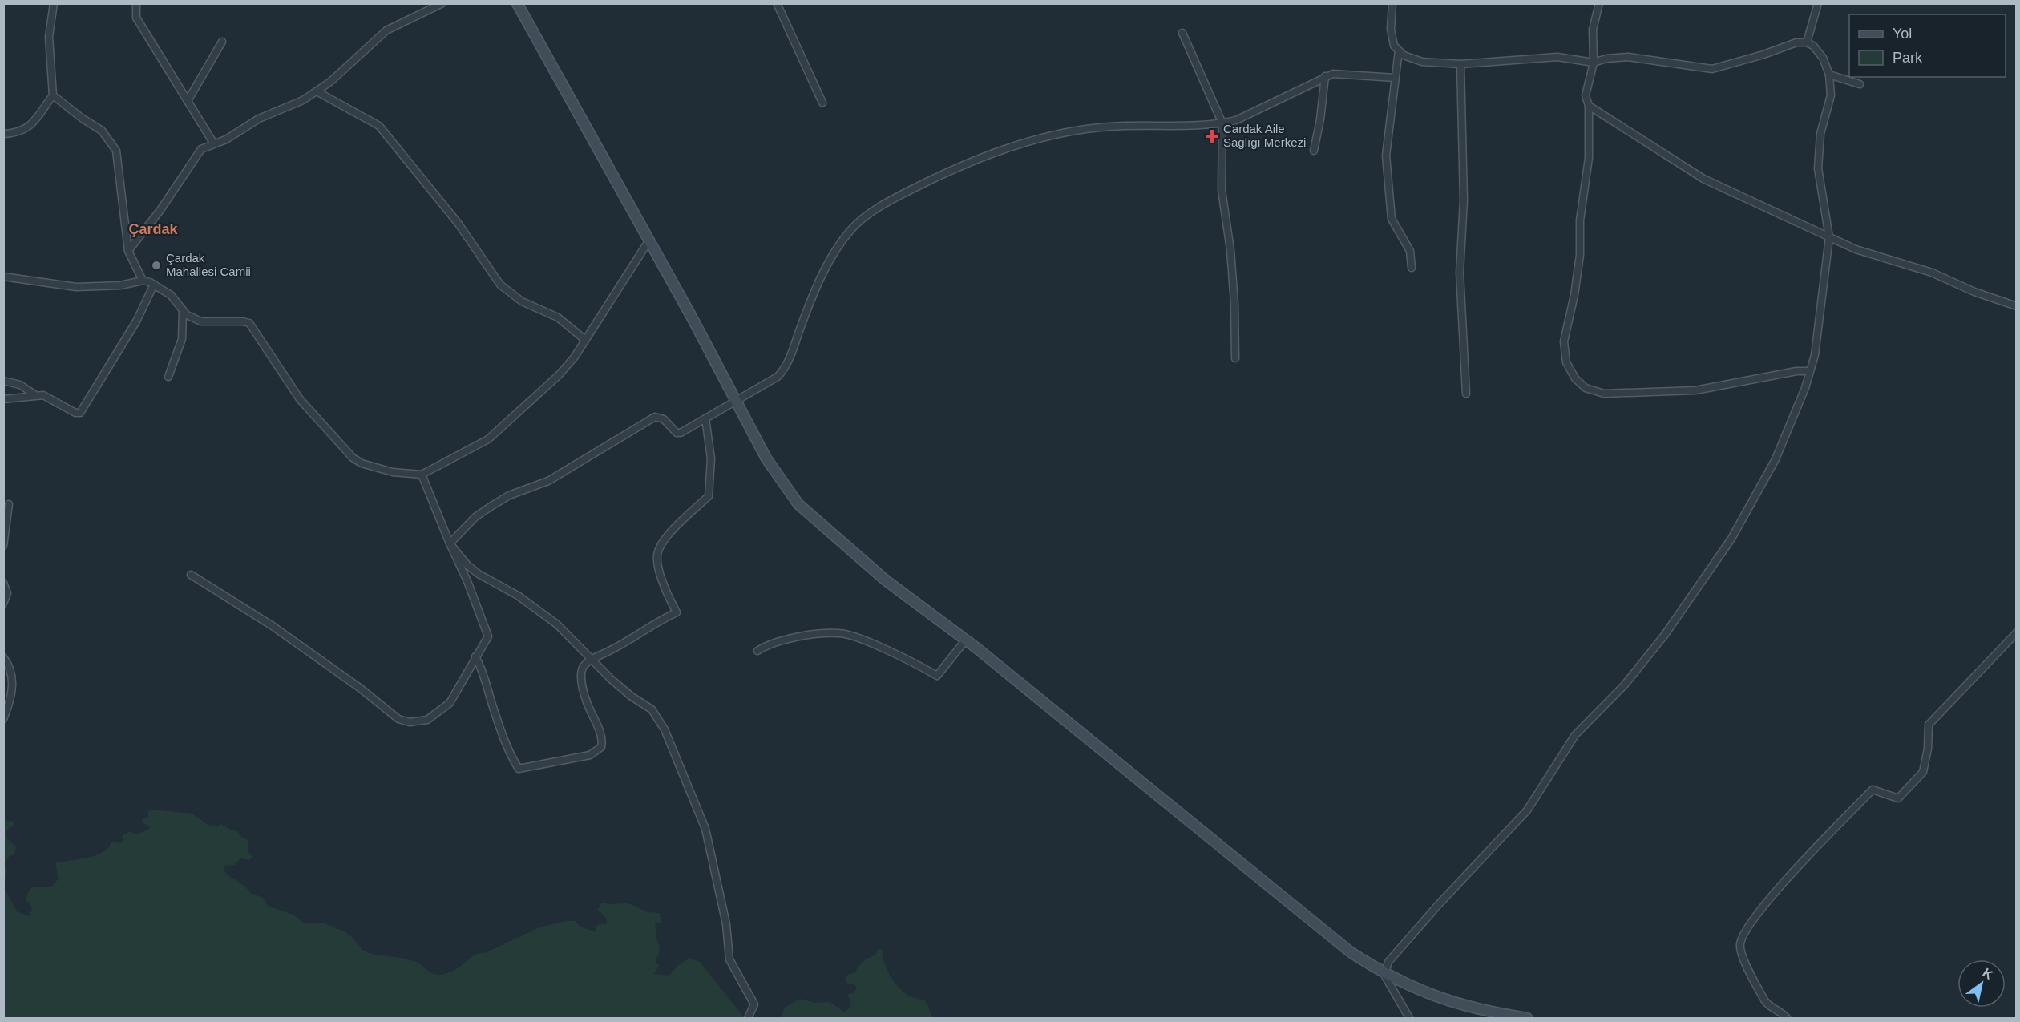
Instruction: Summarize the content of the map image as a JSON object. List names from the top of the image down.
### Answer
{
  "districts": ["Çardak"],
  "places": {
    "health": ["Cardak Aile Saglıgı Merkezi"],
    "other": ["Çardak Mahallesi Camii"]
  },
  "legend": ["Yol", "Park"],
  "north": "top right"
}
